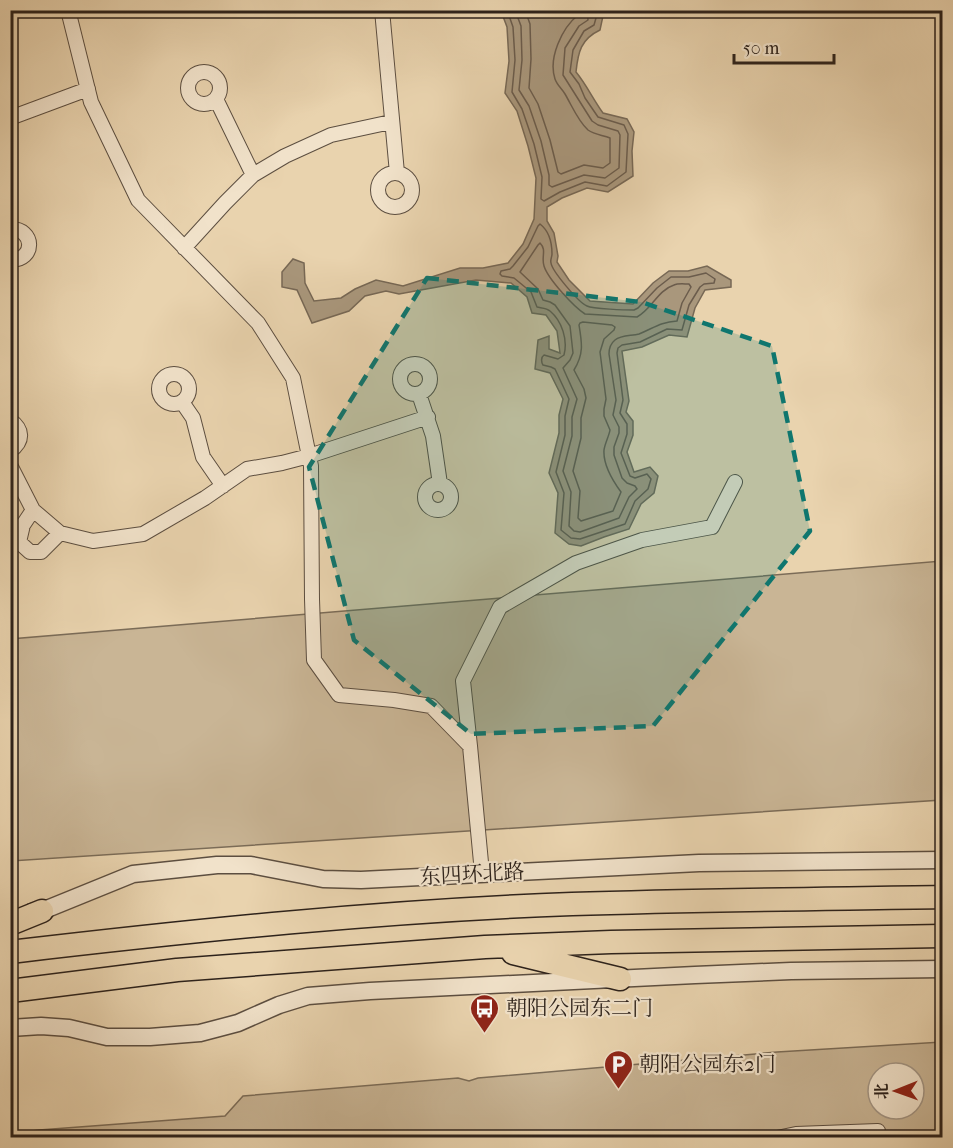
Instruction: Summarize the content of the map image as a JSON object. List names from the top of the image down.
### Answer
{
  "streets": {
    "highway": ["东四环北路"]
  },
  "places": {
    "bus stop": ["朝阳公园东二门"],
    "parking": ["朝阳公园东2门"]
  },
  "scale_bar": "50 m",
  "north": "left"
}
